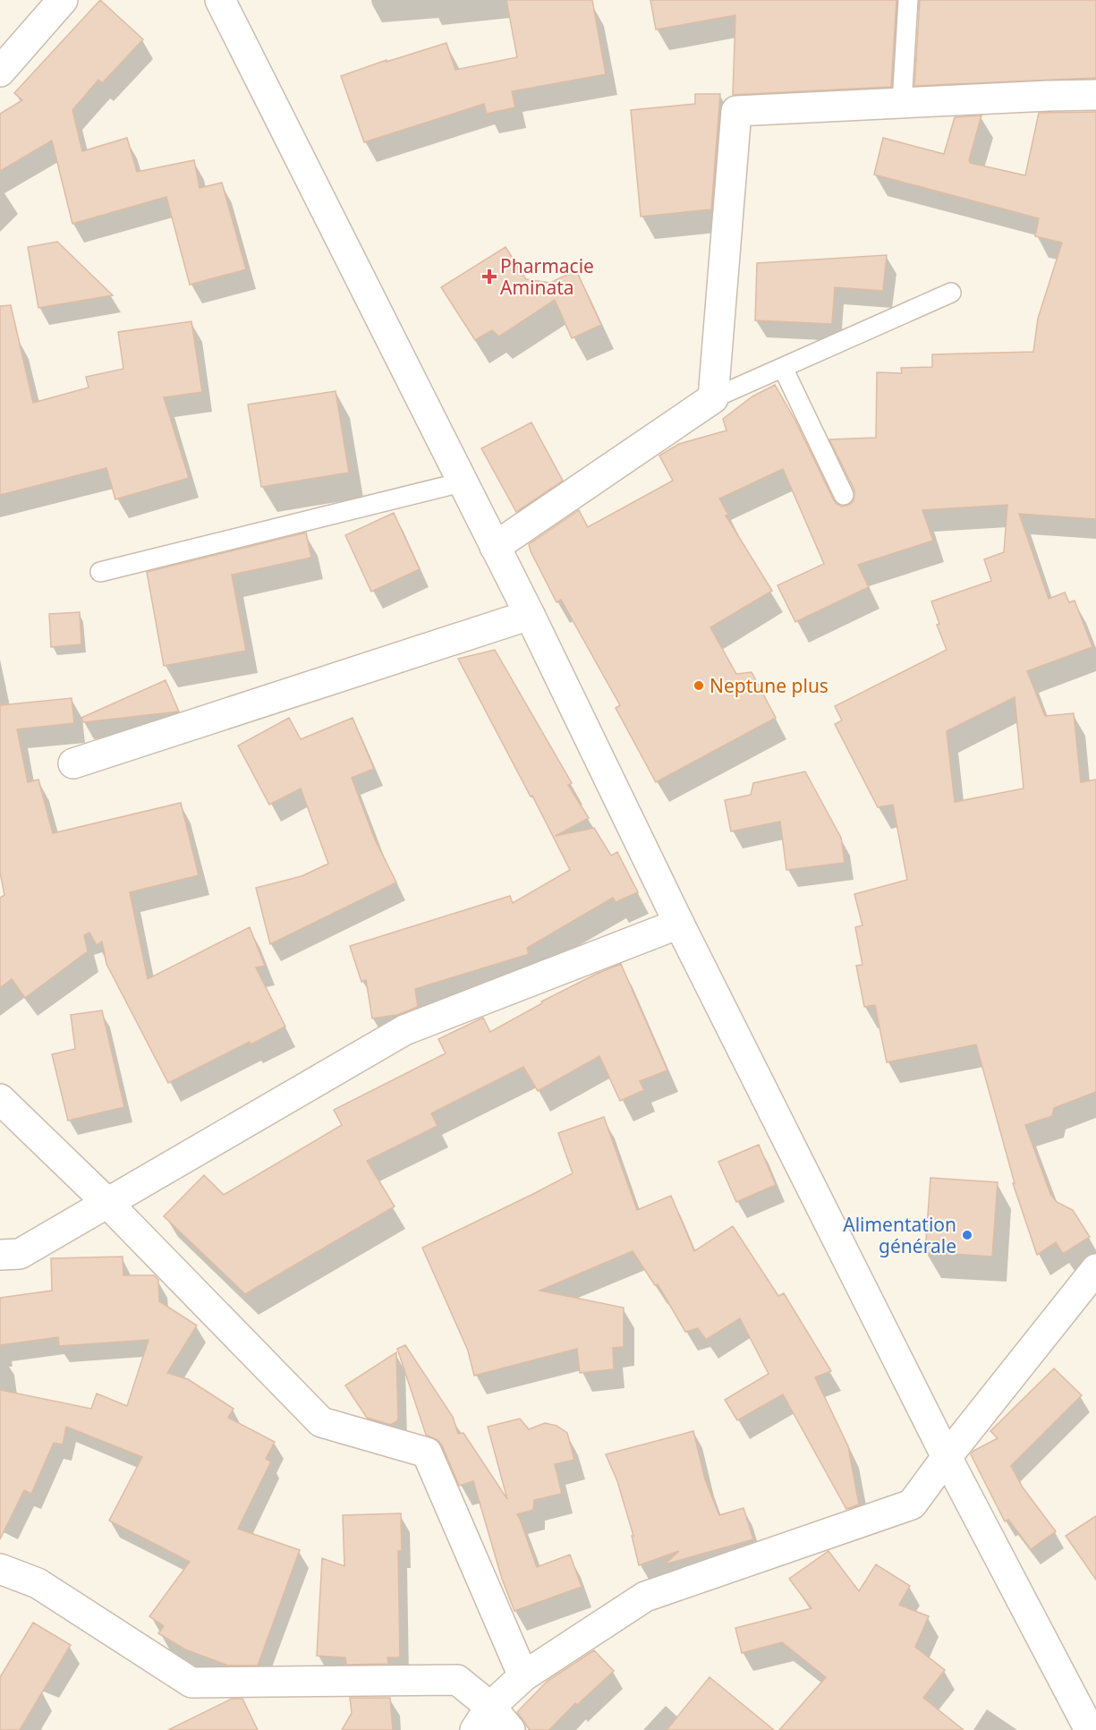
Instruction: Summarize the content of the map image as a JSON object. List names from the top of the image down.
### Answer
{
  "places": {
    "health": ["Pharmacie Aminata"],
    "other": ["Neptune plus", "Alimentation générale"]
  }
}
